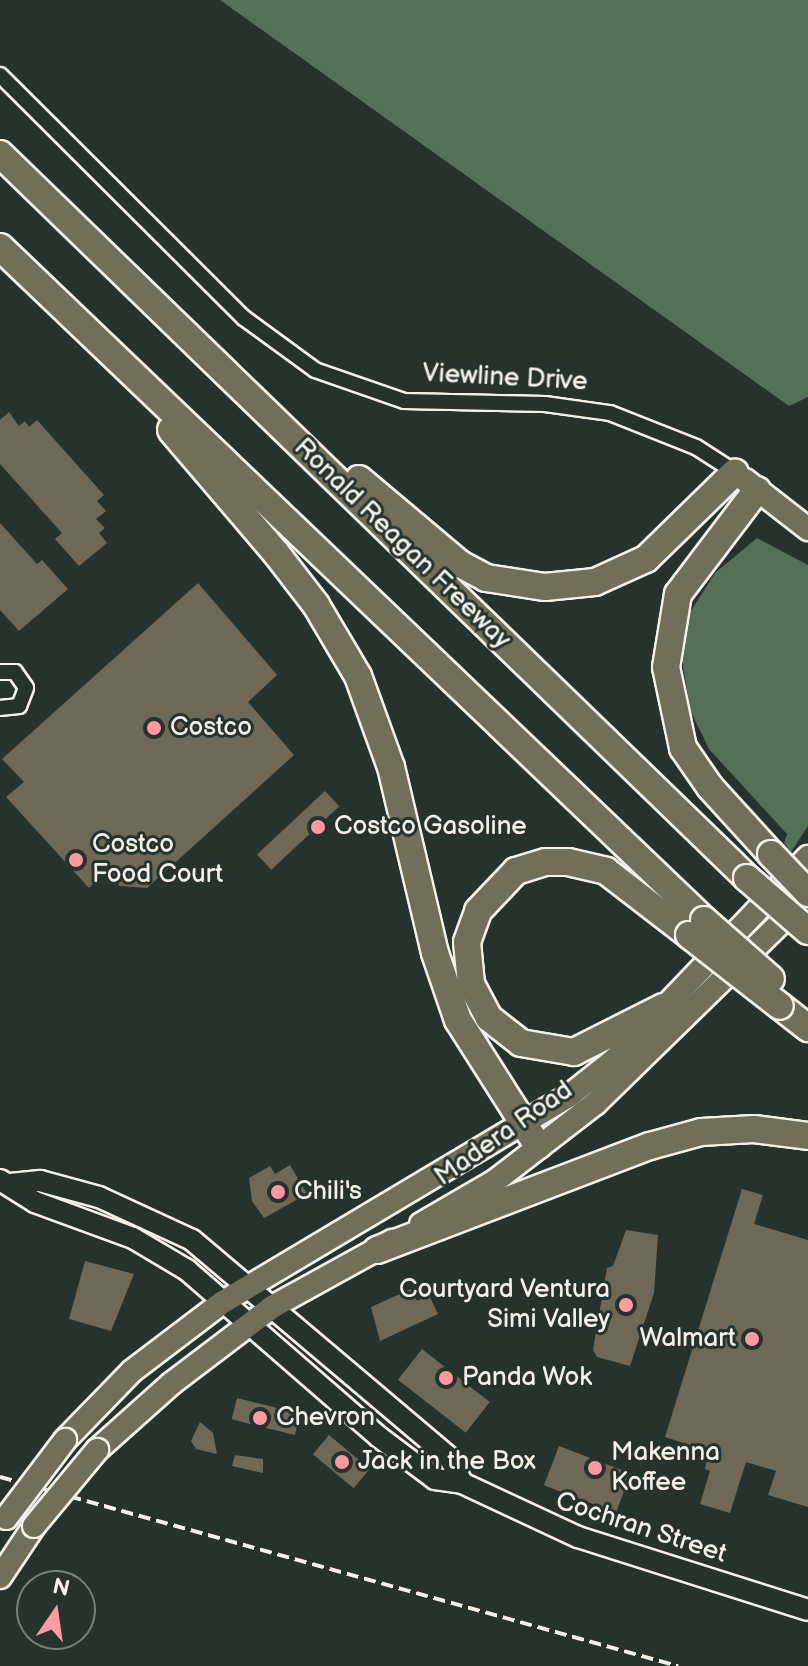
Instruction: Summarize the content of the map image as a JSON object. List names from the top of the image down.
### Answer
{
  "streets": {
    "highway": ["Ronald Reagan Freeway"],
    "main road": ["Viewline Drive", "Madera Road", "Cochran Street"]
  },
  "crossings": [
    ["Madera Road", "Cochran Street"]
  ],
  "places": [
    "Costco",
    "Costco Gasoline",
    "Costco Food Court",
    "Chili's",
    "Courtyard Ventura Simi Valley",
    "Walmart",
    "Panda Wok",
    "Chevron",
    "Jack in the Box",
    "Makenna Koffee"
  ],
  "north": "top"
}
